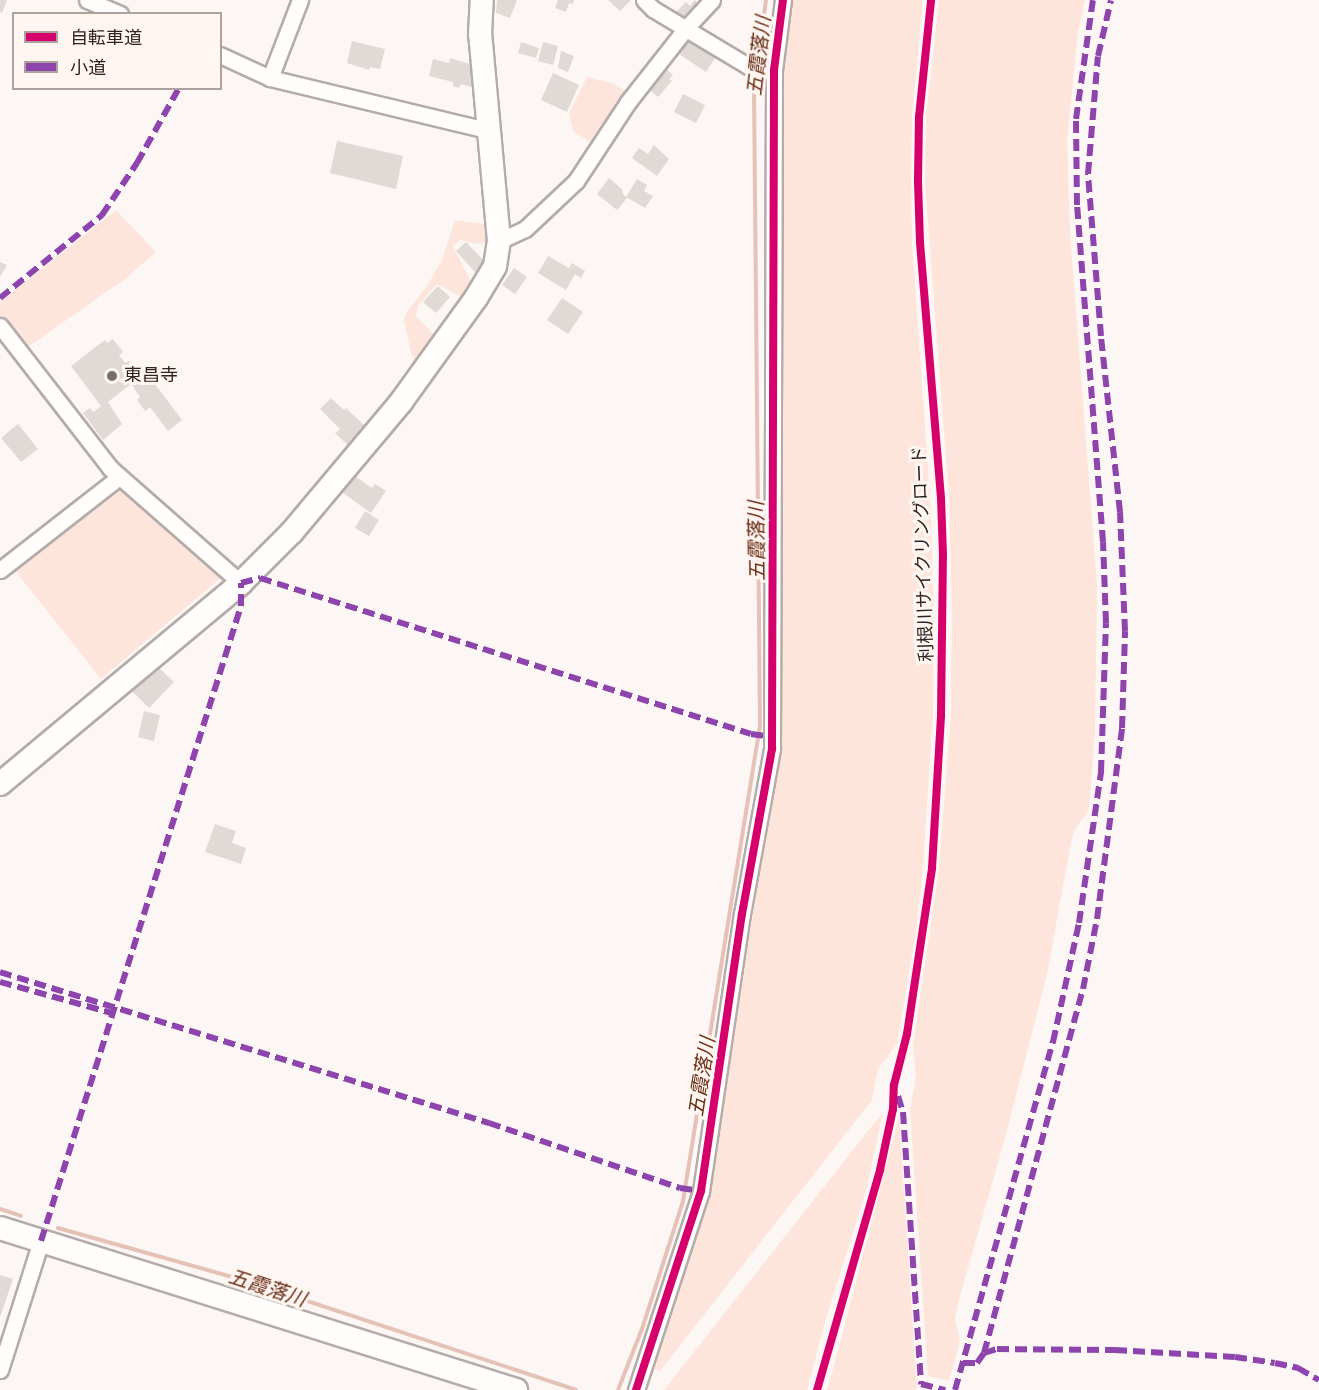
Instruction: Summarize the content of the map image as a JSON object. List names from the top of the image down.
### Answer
{
  "streets": {
    "cycle path": ["利根川サイクリングロード"]
  },
  "water": ["五霞落川"],
  "places": ["東昌寺"],
  "legend": ["自転車道", "小道"]
}
